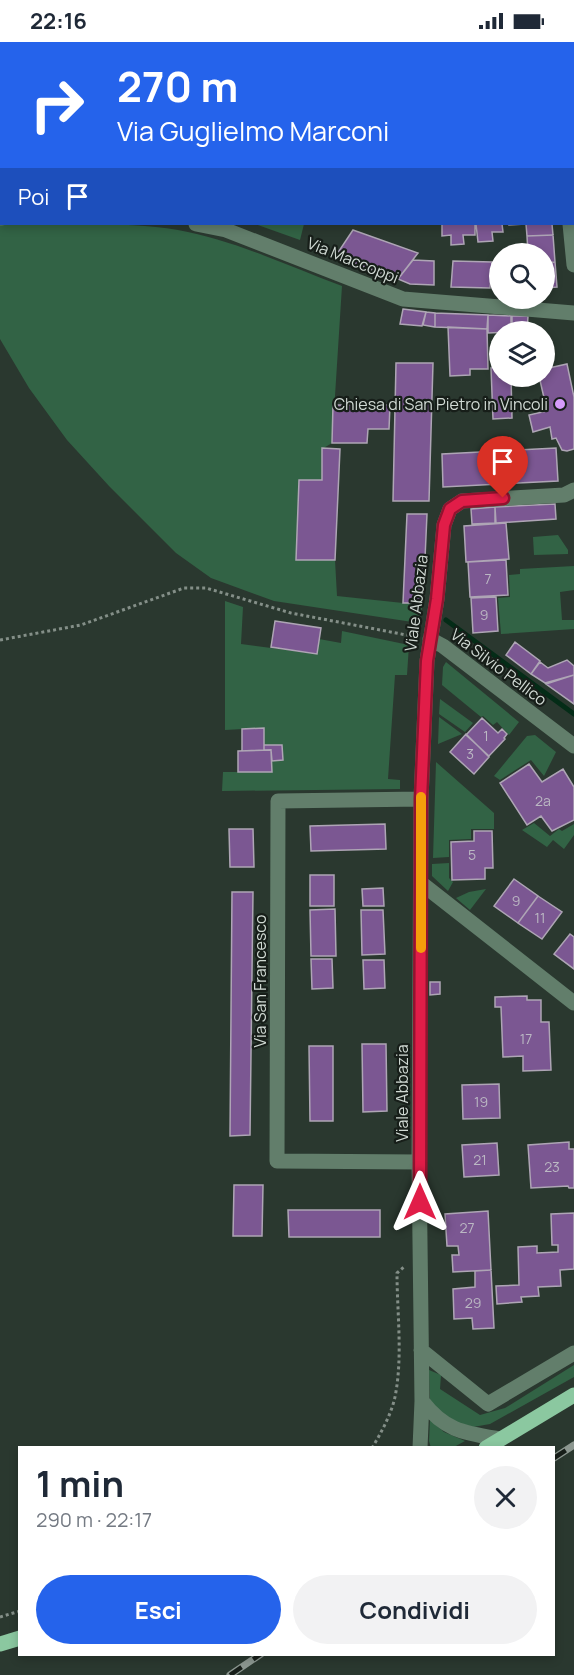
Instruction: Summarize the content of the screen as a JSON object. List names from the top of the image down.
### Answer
{
  "streets": {
    "street": [
      "Via Maccoppi",
      "Viale Abbazia",
      "Via Silvio Pellico",
      "Via San Francesco"
    ]
  },
  "crossings": [
    ["Viale Abbazia", "Via Silvio Pellico"],
    ["Viale Abbazia", "Via San Francesco"]
  ],
  "places": ["Chiesa di San Pietro in Vincoli"],
  "house_numbers": [
    "7",
    "9",
    "1",
    "3",
    "2a",
    "5",
    "9",
    "11",
    "17",
    "19",
    "21",
    "23",
    "27",
    "29"
  ],
  "page": {
    "status": "22:16",
    "turn": ["270 m", "Via Guglielmo Marconi"],
    "then": "Poi",
    "heading": ["1 min", "290 m · 22:17"],
    "buttons": ["Esci", "Condividi"]
  }
}
